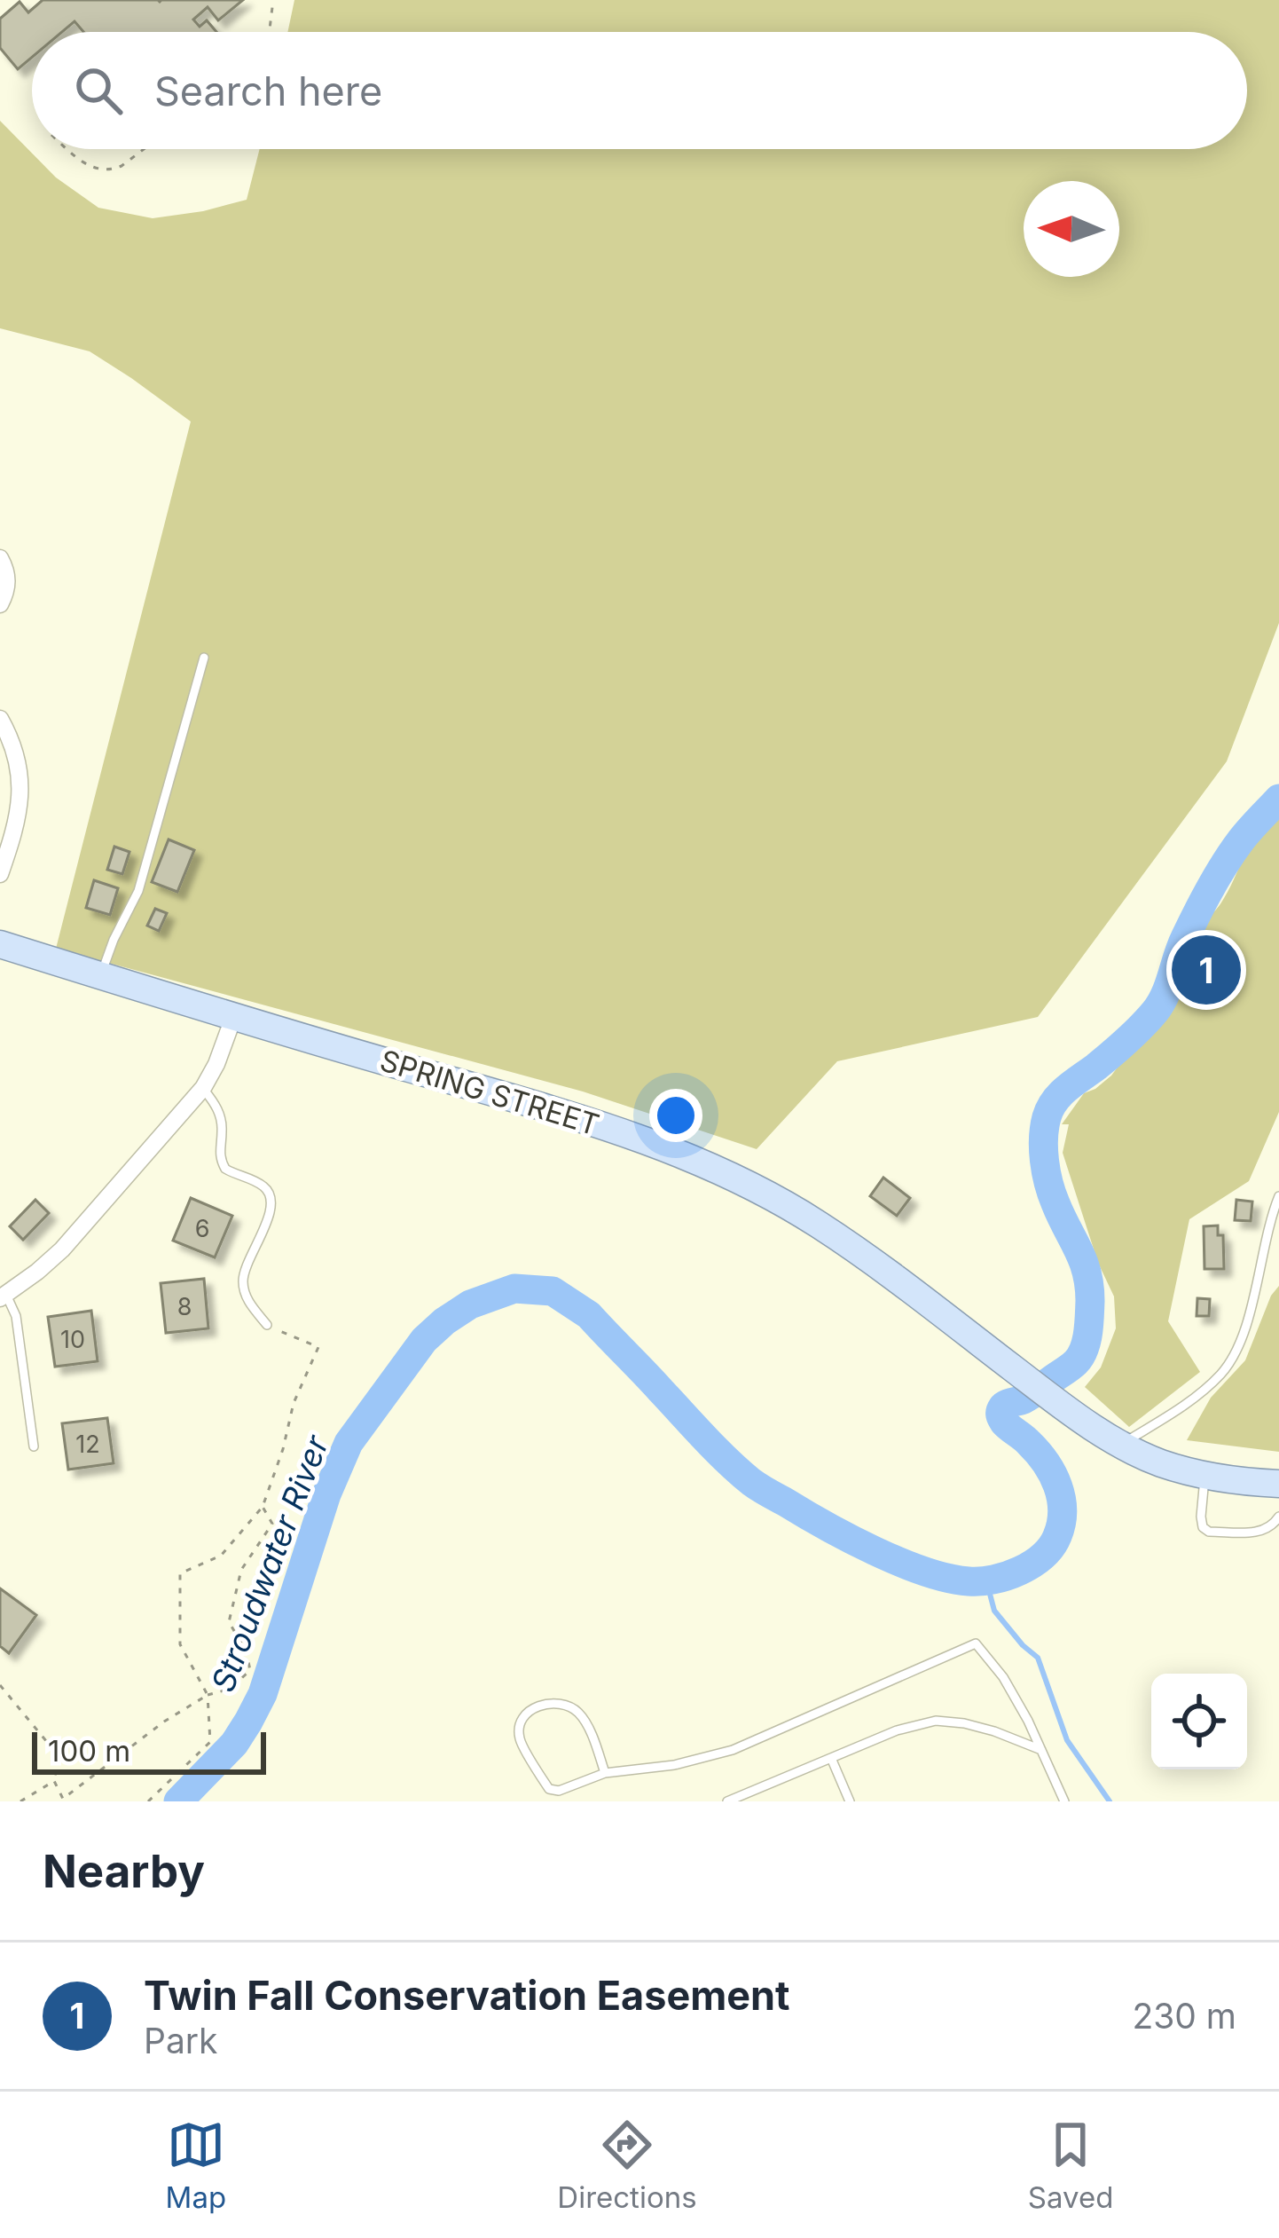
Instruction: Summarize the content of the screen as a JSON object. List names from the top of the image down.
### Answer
{
  "streets": {
    "main road": ["SPRING STREET"]
  },
  "water": ["Stroudwater River"],
  "house_numbers": [
    "6",
    "8",
    "10",
    "12"
  ],
  "scale_bar": "100 m",
  "north": "left",
  "page": {
    "search": "Search here",
    "pins": "1",
    "scale": "100 m",
    "heading": "Nearby",
    "list": [
      {
        "mark": "1",
        "name": "Twin Fall Conservation Easement",
        "note": "Park",
        "value": "230 m"
      }
    ],
    "nav": ["Map", "Directions", "Saved"]
  }
}
